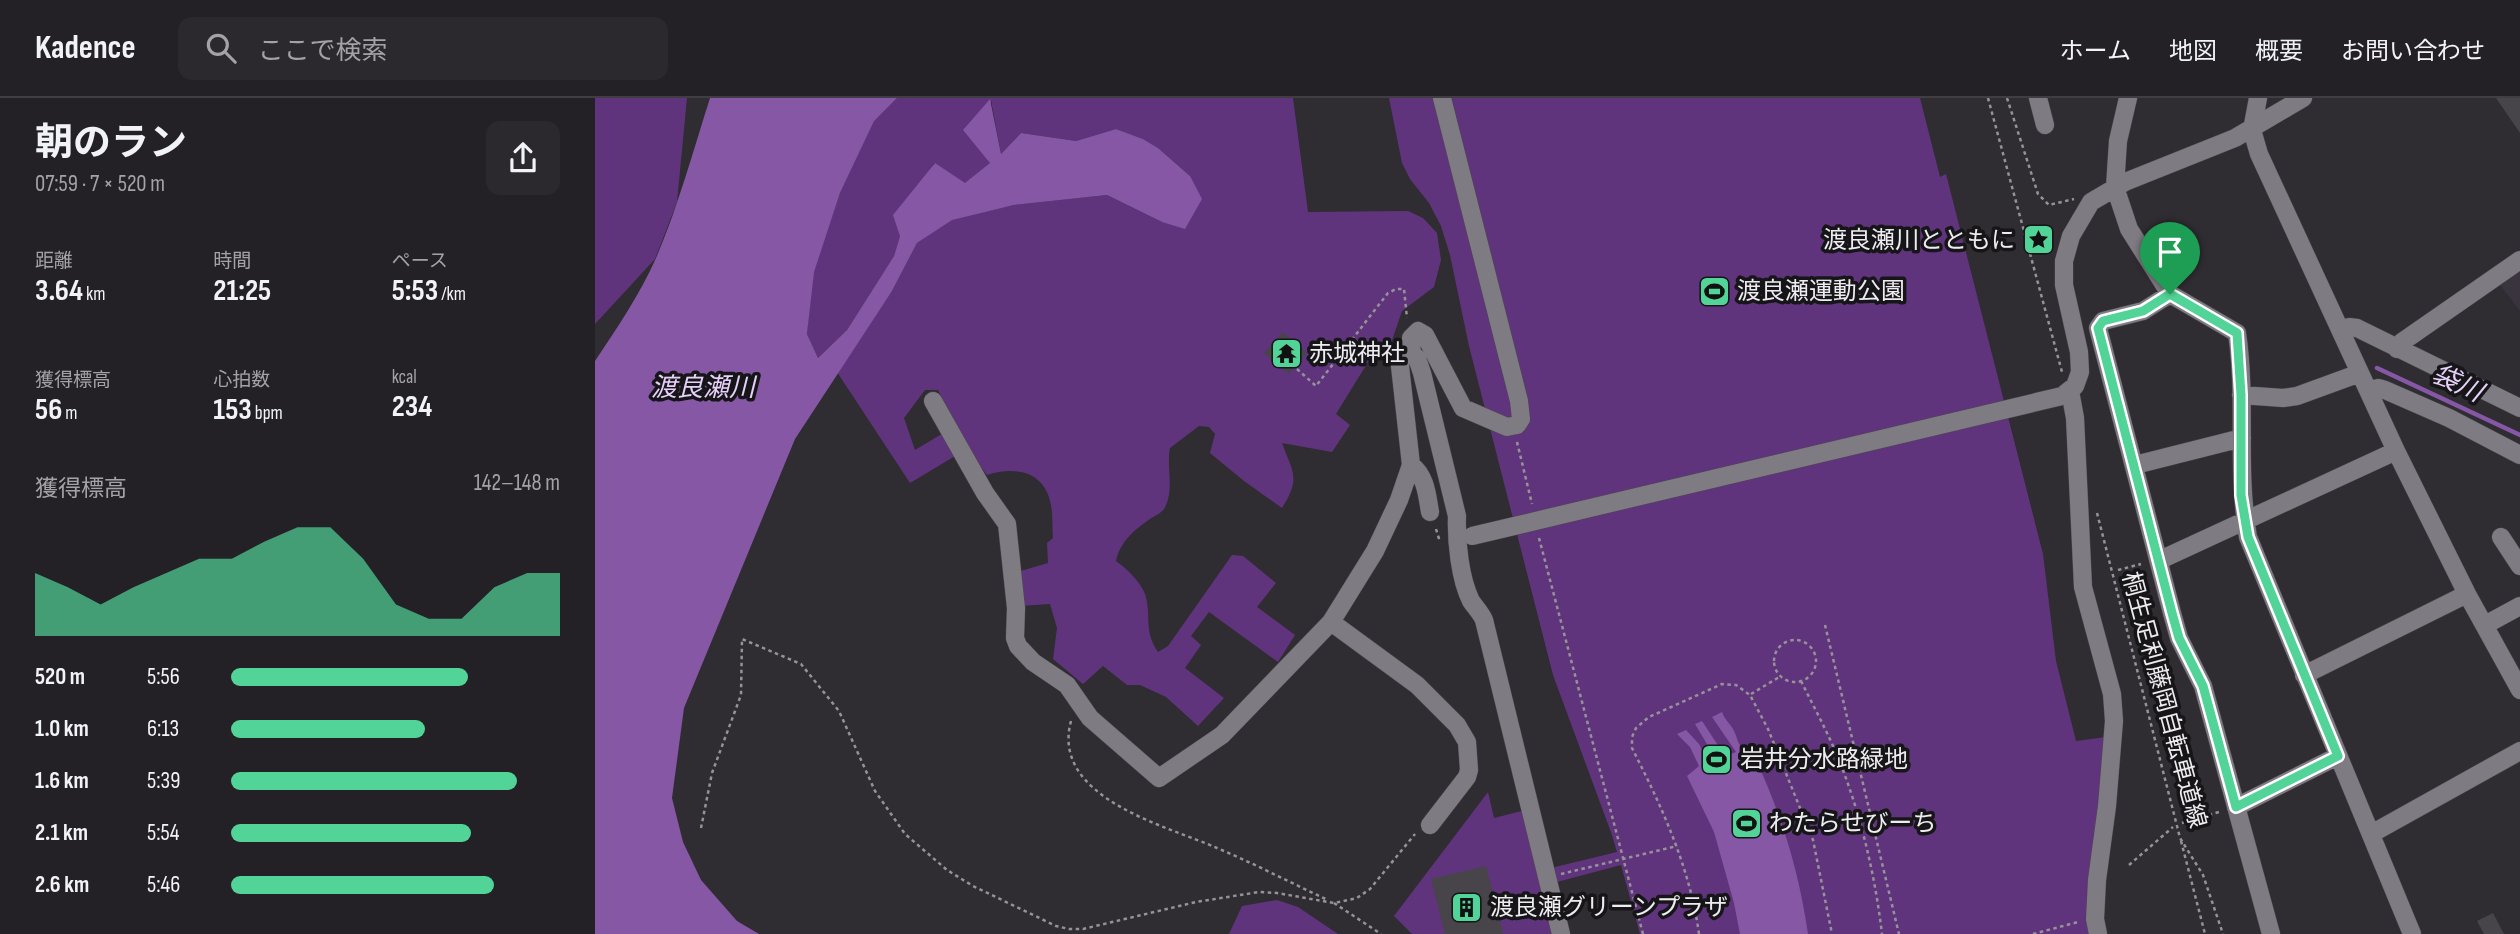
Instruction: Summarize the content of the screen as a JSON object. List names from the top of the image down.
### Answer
{
  "streets": {
    "path": ["桐生足利藤岡自転車道線"]
  },
  "water": ["袋川", "渡良瀬川"],
  "places": {
    "place": ["渡良瀬川とともに"],
    "sports": ["渡良瀬運動公園", "岩井分水路緑地", "わたらせびーち"],
    "temple": ["赤城神社"],
    "building": ["渡良瀬グリーンプラザ"]
  },
  "page": {
    "header": "Kadence",
    "search": "ここで検索",
    "nav": [
      "ホーム",
      "地図",
      "概要",
      "お問い合わせ"
    ],
    "heading": ["朝のラン", "07:59 · 7 × 520 m"],
    "stats": [
      ["距離", "3.64 km"],
      ["時間", "21:25"],
      ["ペース", "5:53 /km"],
      ["獲得標高", "56 m"],
      ["心拍数", "153 bpm"],
      ["kcal", "234"]
    ],
    "chart": ["獲得標高", "142–148 m"],
    "list": [
      {
        "name": "520 m",
        "note": "5:56"
      },
      {
        "name": "1.0 km",
        "note": "6:13"
      },
      {
        "name": "1.6 km",
        "note": "5:39"
      },
      {
        "name": "2.1 km",
        "note": "5:54"
      },
      {
        "name": "2.6 km",
        "note": "5:46"
      }
    ]
  }
}
